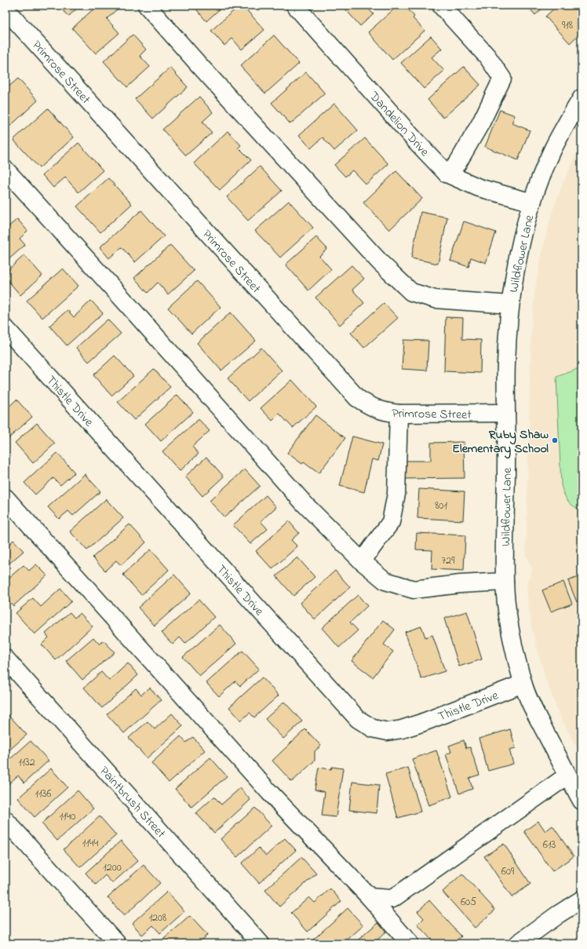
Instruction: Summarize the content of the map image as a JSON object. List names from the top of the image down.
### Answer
{
  "streets": {
    "street": [
      "Primrose Street",
      "Dandelion Drive",
      "Wildflower Lane",
      "Thistle Drive",
      "Paintbrush Street"
    ]
  },
  "crossings": [
    ["Primrose Street", "Wildflower Lane"],
    ["Dandelion Drive", "Wildflower Lane"],
    ["Wildflower Lane", "Thistle Drive"]
  ],
  "places": ["Ruby Shaw Elementary School"],
  "house_numbers": [
    "918",
    "801",
    "729",
    "1132",
    "1136",
    "1140",
    "1144",
    "613",
    "1200",
    "609",
    "605",
    "1208"
  ]
}
